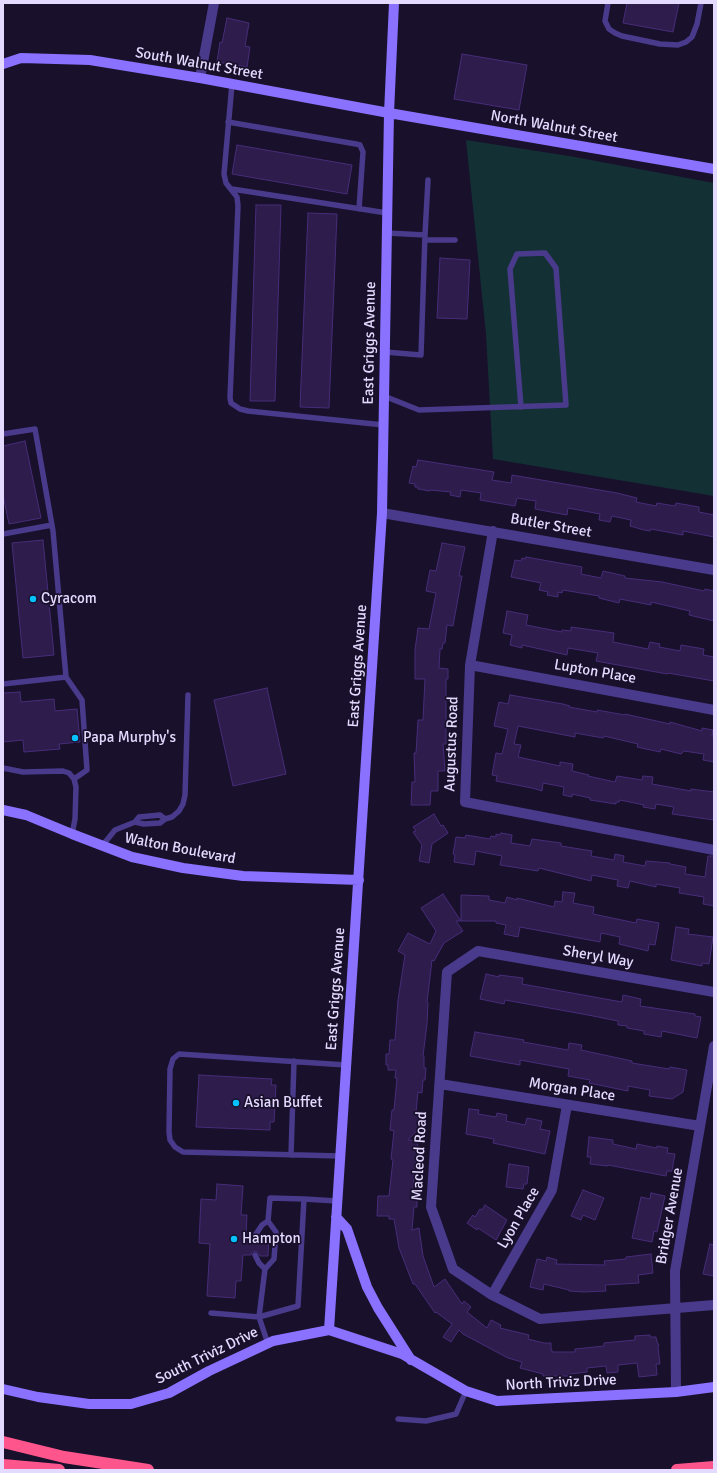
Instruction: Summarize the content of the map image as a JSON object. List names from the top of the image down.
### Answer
{
  "streets": {
    "street": [
      "South Walnut Street",
      "North Walnut Street",
      "East Griggs Avenue",
      "Butler Street",
      "Lupton Place",
      "Augustus Road",
      "Walton Boulevard",
      "Sheryl Way",
      "Morgan Place",
      "Macleod Road",
      "Bridger Avenue",
      "Lyon Place",
      "South Triviz Drive",
      "North Triviz Drive"
    ]
  },
  "crossings": [
    ["South Walnut Street", "North Walnut Street"],
    ["South Walnut Street", "East Griggs Avenue"],
    ["North Walnut Street", "East Griggs Avenue"],
    ["East Griggs Avenue", "Butler Street"],
    ["East Griggs Avenue", "Walton Boulevard"],
    ["East Griggs Avenue", "South Triviz Drive"],
    ["East Griggs Avenue", "North Triviz Drive"],
    ["Butler Street", "Augustus Road"],
    ["Lupton Place", "Augustus Road"],
    ["Sheryl Way", "Macleod Road"],
    ["Morgan Place", "Macleod Road"],
    ["Morgan Place", "Bridger Avenue"],
    ["Morgan Place", "Lyon Place"],
    ["Macleod Road", "Bridger Avenue"],
    ["Macleod Road", "Lyon Place"],
    ["Bridger Avenue", "North Triviz Drive"],
    ["South Triviz Drive", "North Triviz Drive"]
  ],
  "places": [
    "Cyracom",
    "Papa Murphy's",
    "Asian Buffet",
    "Hampton"
  ]
}
